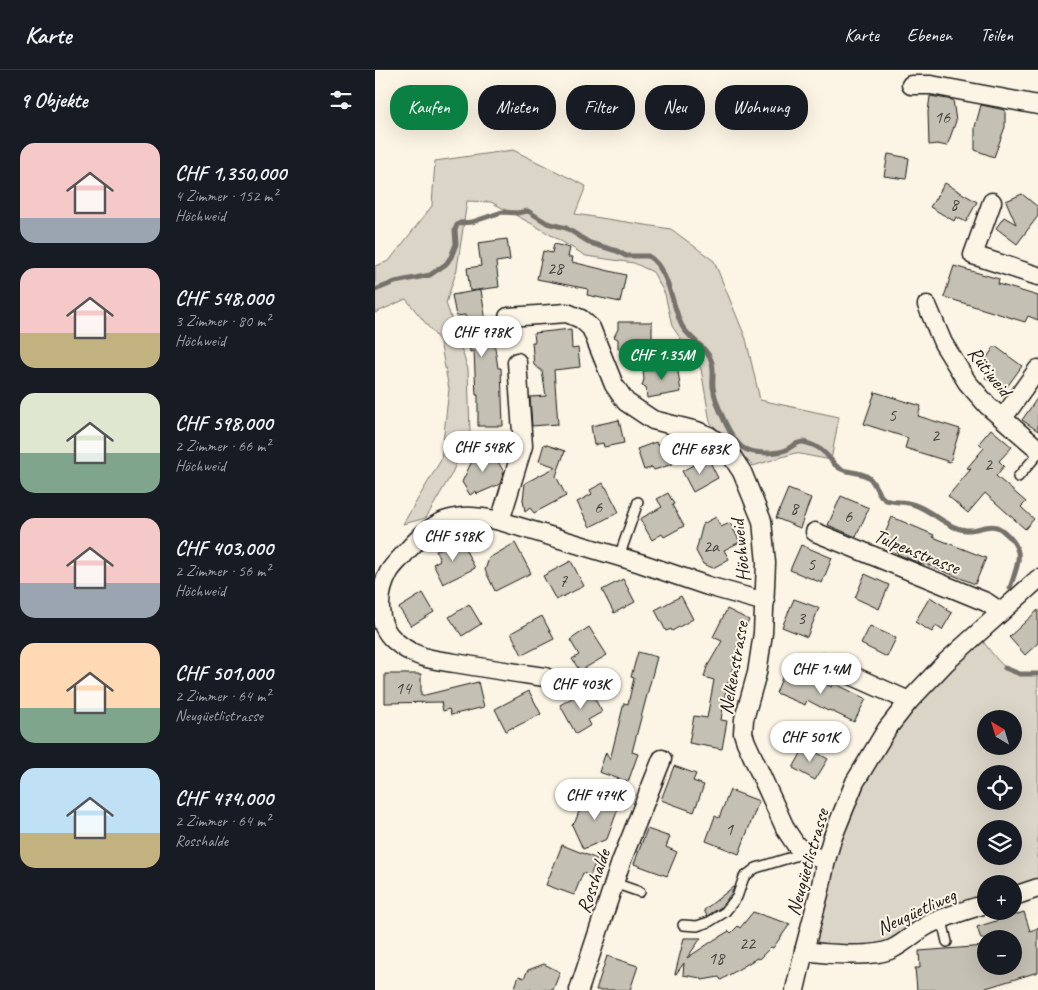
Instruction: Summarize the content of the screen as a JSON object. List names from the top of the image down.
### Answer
{
  "streets": {
    "street": [
      "Rütiweid",
      "Höchweid",
      "Tulpenstrasse",
      "Nelkenstrasse",
      "Neugüetlistrasse",
      "Rosshalde",
      "Neugüetliweg"
    ]
  },
  "crossings": [
    ["Höchweid", "Nelkenstrasse"],
    ["Tulpenstrasse", "Neugüetlistrasse"],
    ["Neugüetlistrasse", "Neugüetliweg"]
  ],
  "house_numbers": [
    "16",
    "8",
    "28",
    "5",
    "2",
    "2",
    "6",
    "8",
    "6",
    "2a",
    "5",
    "7",
    "3",
    "14",
    "1",
    "22",
    "18"
  ],
  "north": "top left",
  "page": {
    "header": "Karte",
    "nav": ["Karte", "Ebenen", "Teilen"],
    "heading": "9 Objekte",
    "chip": [
      "Kaufen",
      "Mieten",
      "Filter",
      "Neu",
      "Wohnung"
    ],
    "list": [
      {
        "name": "CHF 1,350,000",
        "note": "4 Zimmer · 152 m² · Höchweid"
      },
      {
        "name": "CHF 548,000",
        "note": "3 Zimmer · 80 m² · Höchweid"
      },
      {
        "name": "CHF 598,000",
        "note": "2 Zimmer · 66 m² · Höchweid"
      },
      {
        "name": "CHF 403,000",
        "note": "2 Zimmer · 56 m² · Höchweid"
      },
      {
        "name": "CHF 501,000",
        "note": "2 Zimmer · 64 m² · Neugüetlistrasse"
      },
      {
        "name": "CHF 474,000",
        "note": "2 Zimmer · 64 m² · Rosshalde"
      }
    ],
    "price": [
      "CHF 978K",
      "CHF 1.35M",
      "CHF 548K",
      "CHF 683K",
      "CHF 598K",
      "CHF 1.4M",
      "CHF 403K",
      "CHF 501K",
      "CHF 474K"
    ],
    "map_buttons": ["+", "−"]
  }
}
